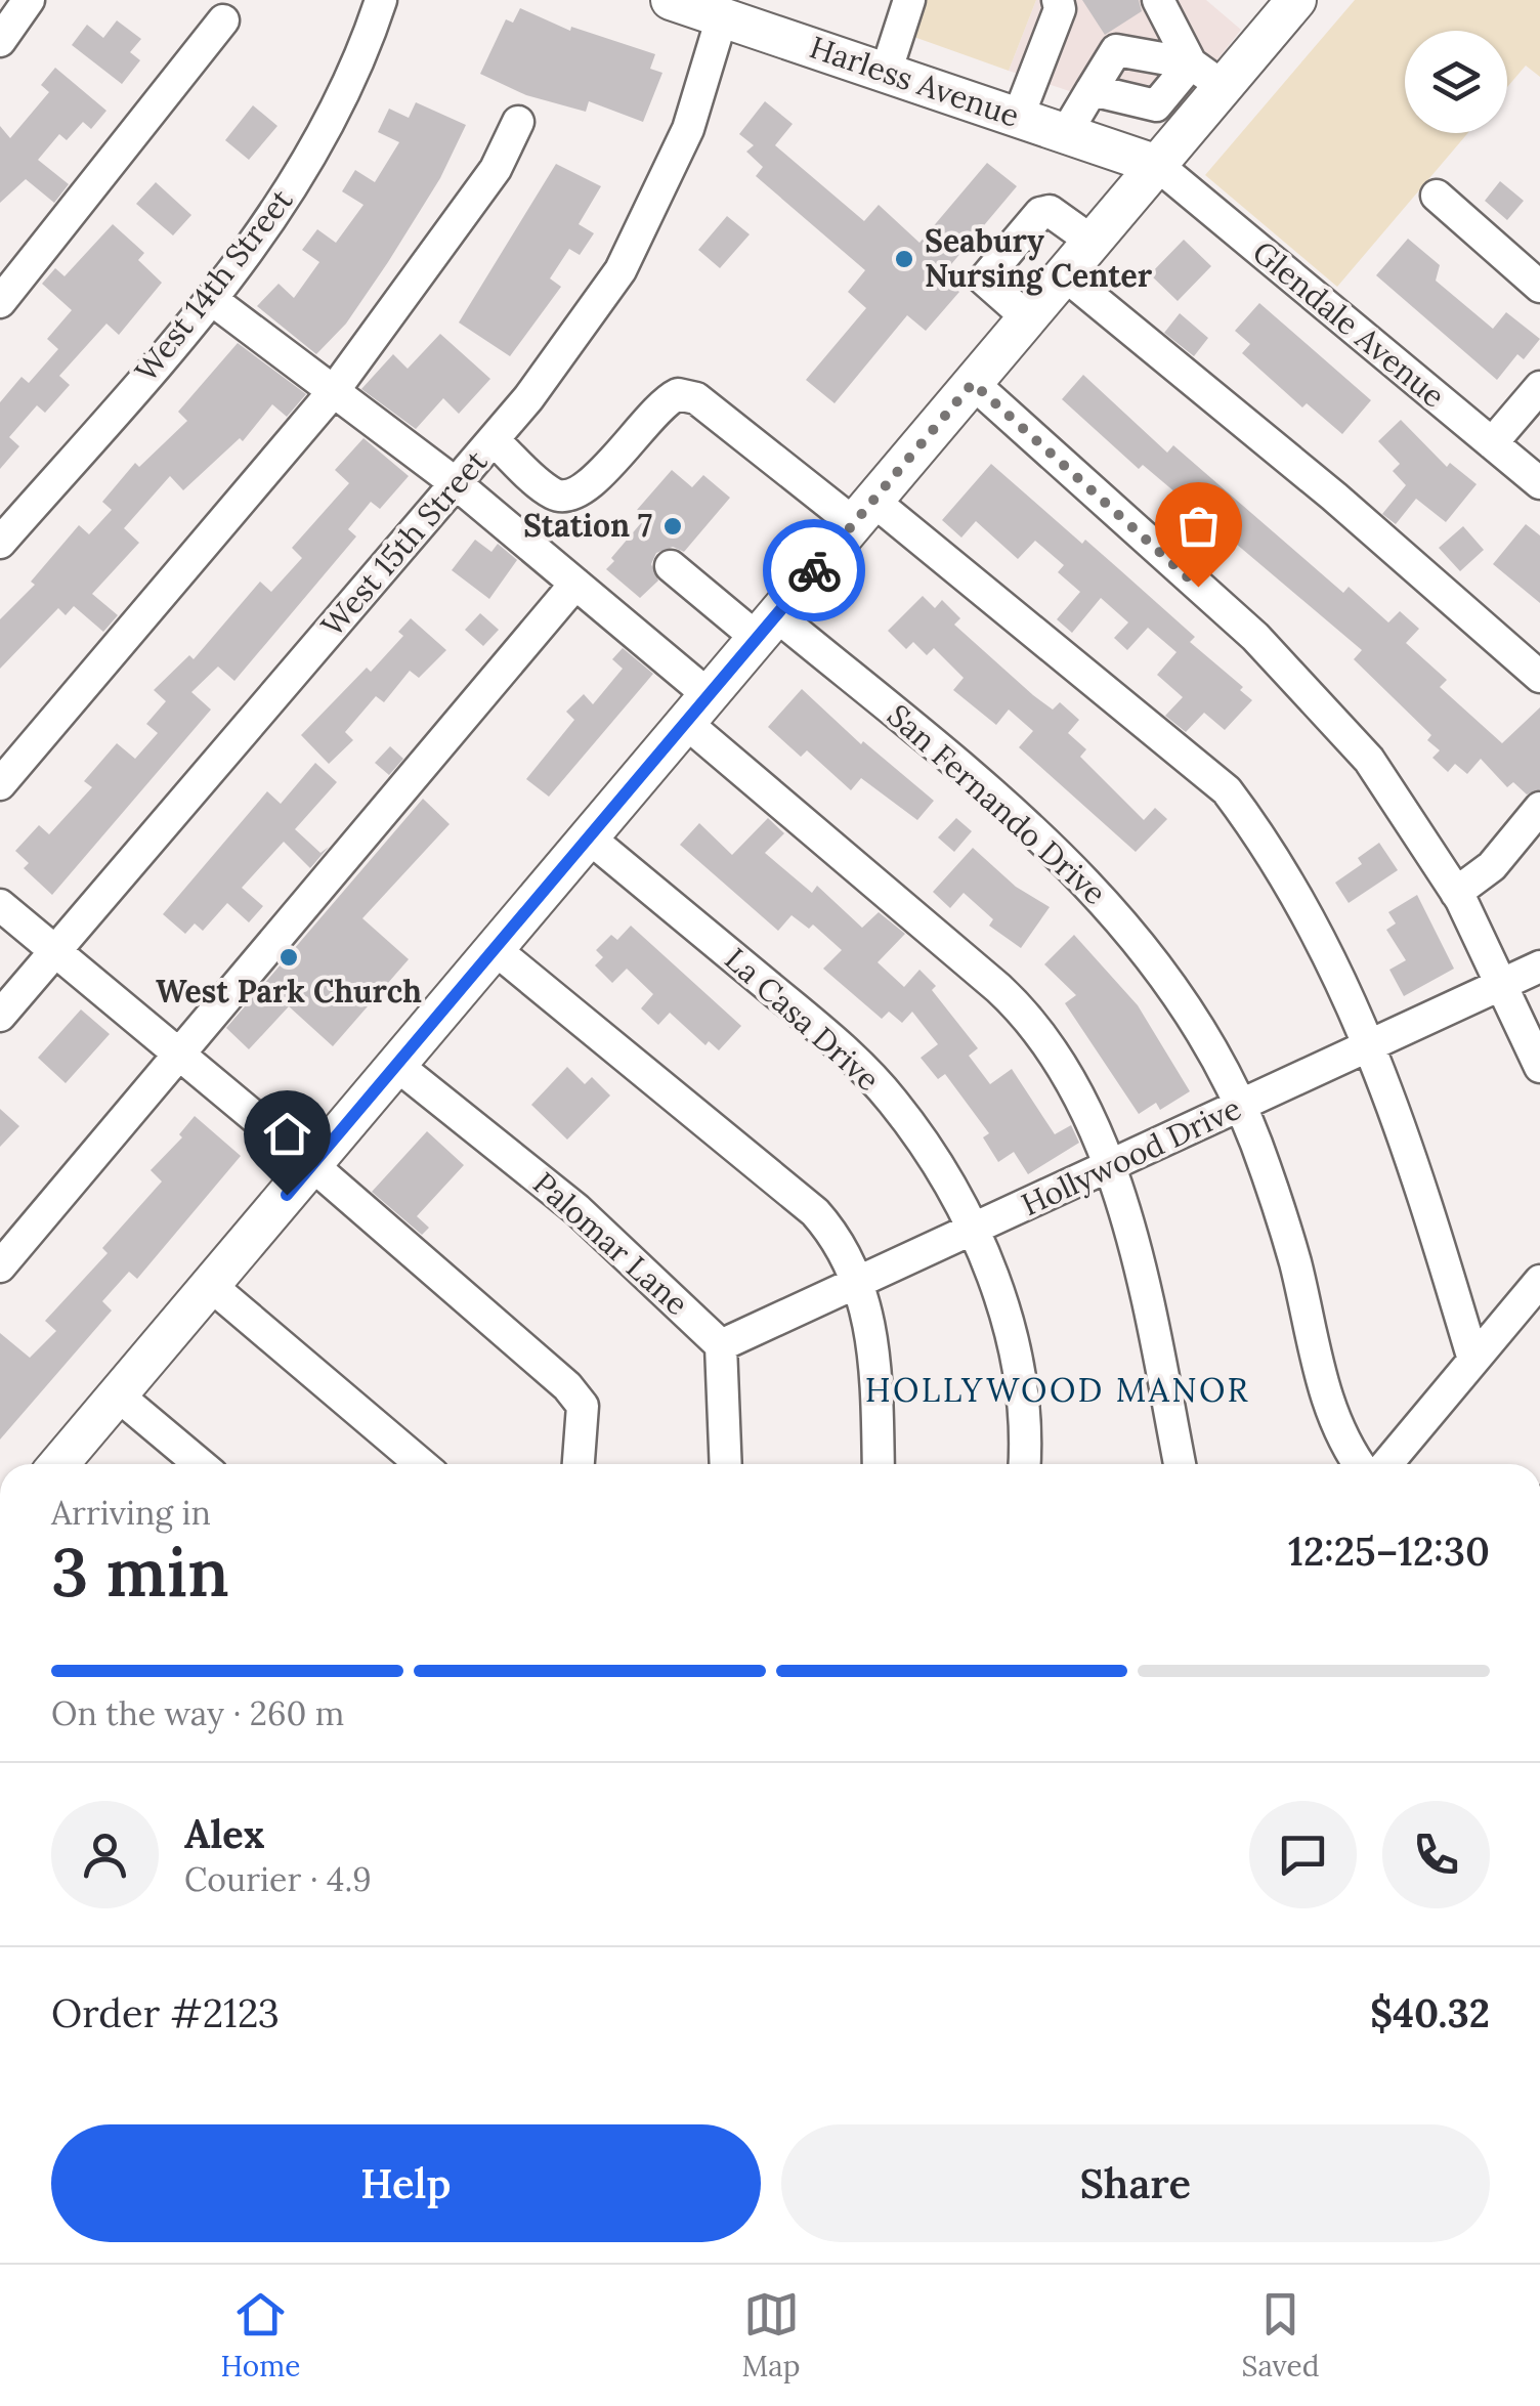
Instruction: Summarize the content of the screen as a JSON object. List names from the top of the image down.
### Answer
{
  "streets": {
    "main road": ["Harless Avenue"],
    "street": [
      "West 14th Street",
      "Glendale Avenue",
      "West 15th Street",
      "San Fernando Drive",
      "La Casa Drive",
      "Hollywood Drive",
      "Palomar Lane"
    ]
  },
  "crossings": [
    ["Harless Avenue", "Glendale Avenue"],
    ["Harless Avenue", "West 15th Street"],
    ["San Fernando Drive", "Hollywood Drive"],
    ["La Casa Drive", "Hollywood Drive"],
    ["Hollywood Drive", "Palomar Lane"]
  ],
  "districts": ["HOLLYWOOD MANOR"],
  "places": ["Seabury Nursing Center", "Station 7", "West Park Church"],
  "page": {
    "heading": ["3 min", "Arriving in", "12:25–12:30"],
    "panel": [
      "Alex",
      "Courier · 4.9",
      "Order #2123",
      "$40.32"
    ],
    "bar": "On the way · 260 m",
    "buttons": ["Help", "Share"],
    "tabs": ["Home", "Map", "Saved"]
  }
}
